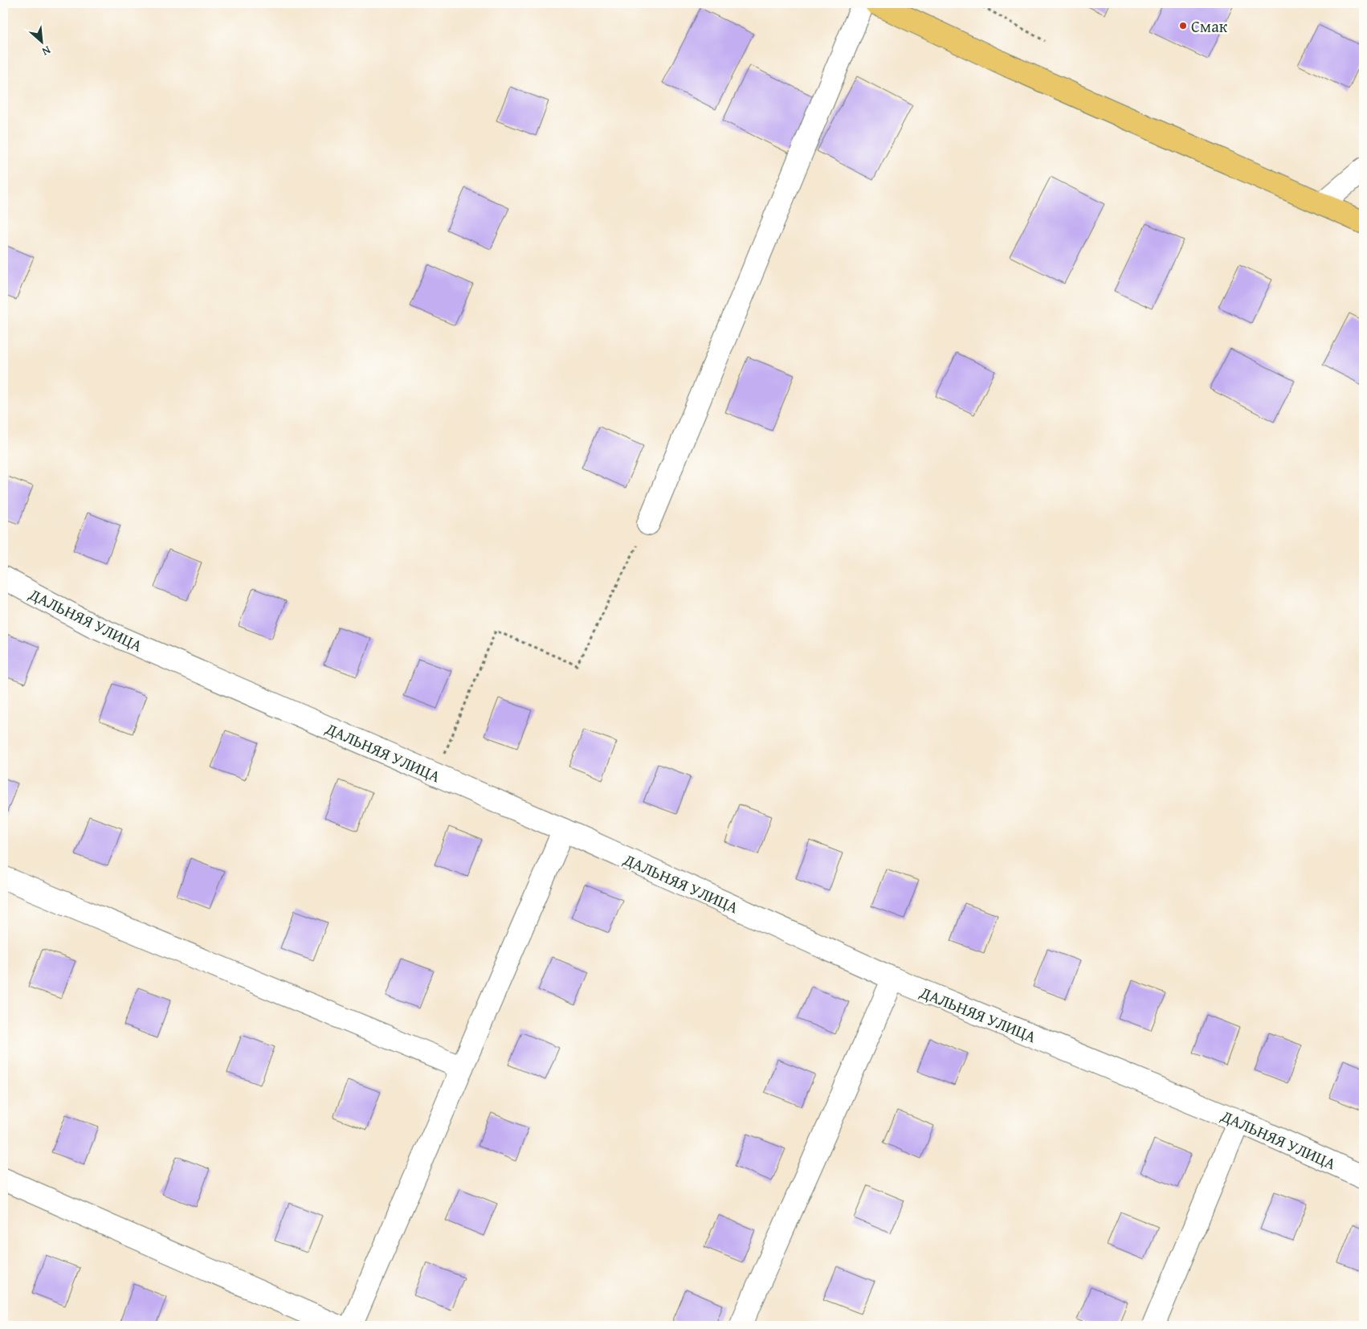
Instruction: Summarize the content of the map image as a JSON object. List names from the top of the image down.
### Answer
{
  "streets": {
    "street": ["ДАЛЬНЯЯ УЛИЦА"]
  },
  "places": ["Смак"],
  "north": "bottom right"
}
